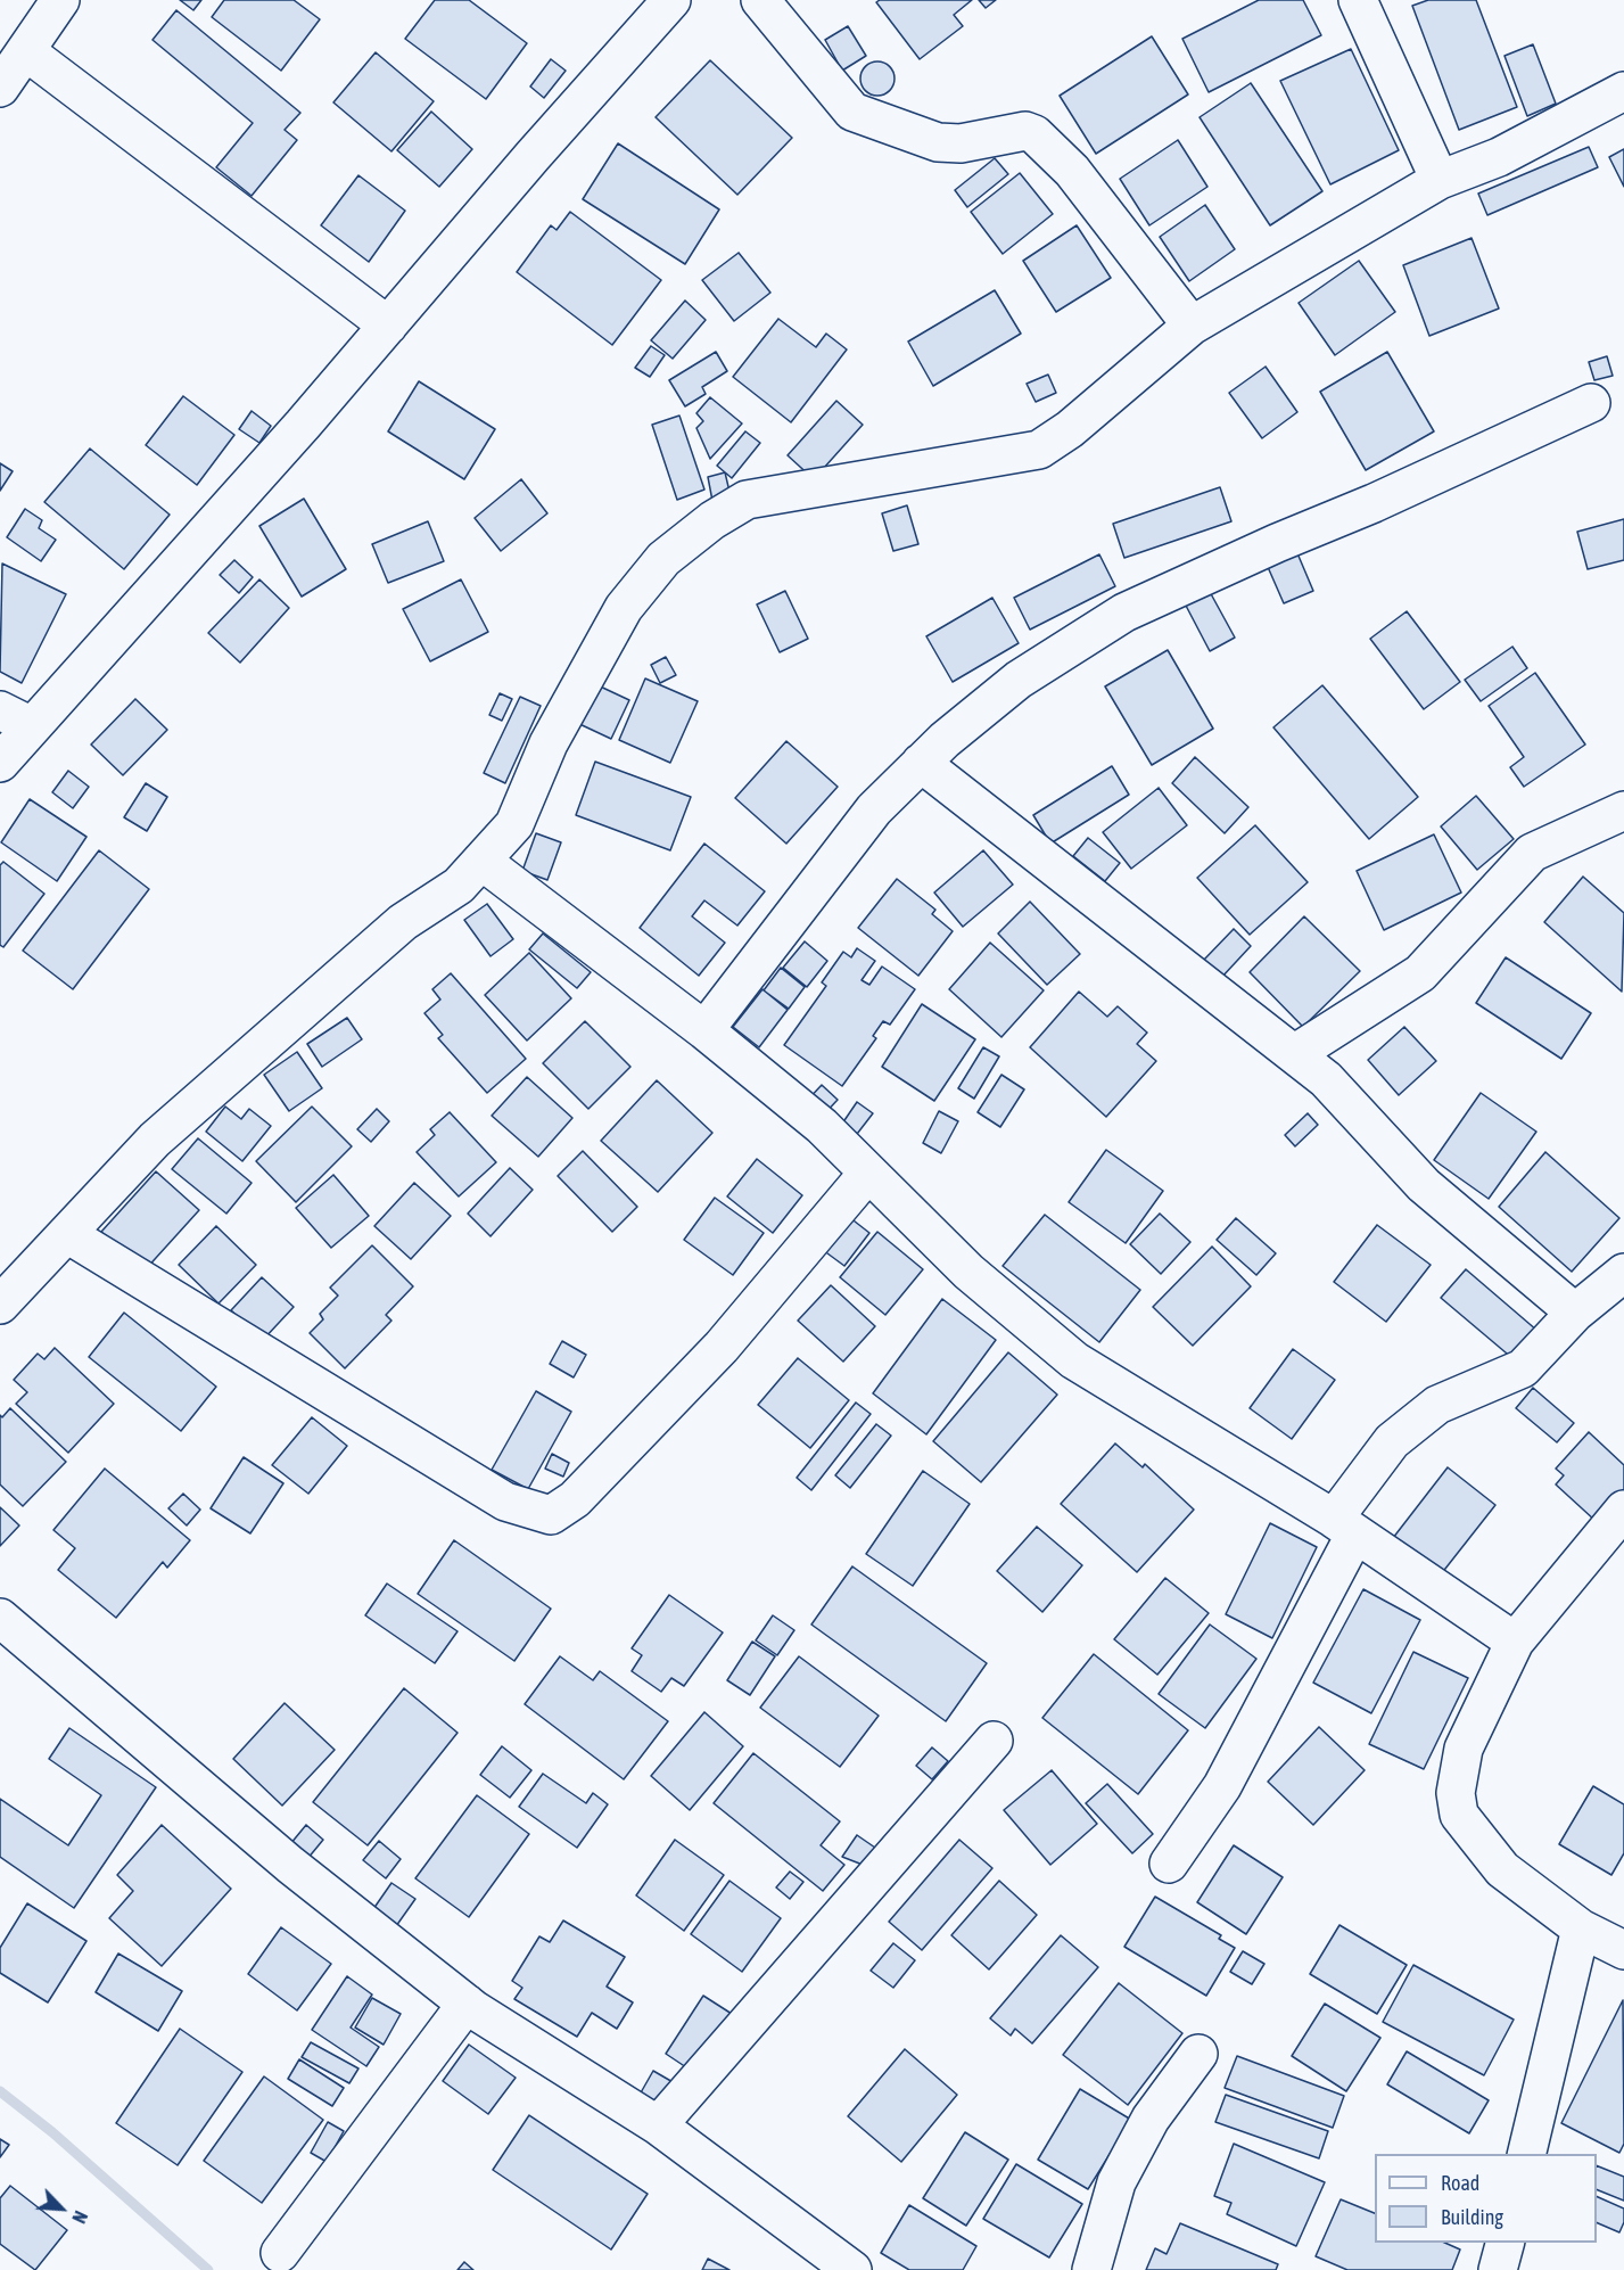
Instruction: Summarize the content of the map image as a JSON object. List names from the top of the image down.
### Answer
{
  "legend": ["Road", "Building"],
  "north": "bottom right"
}
